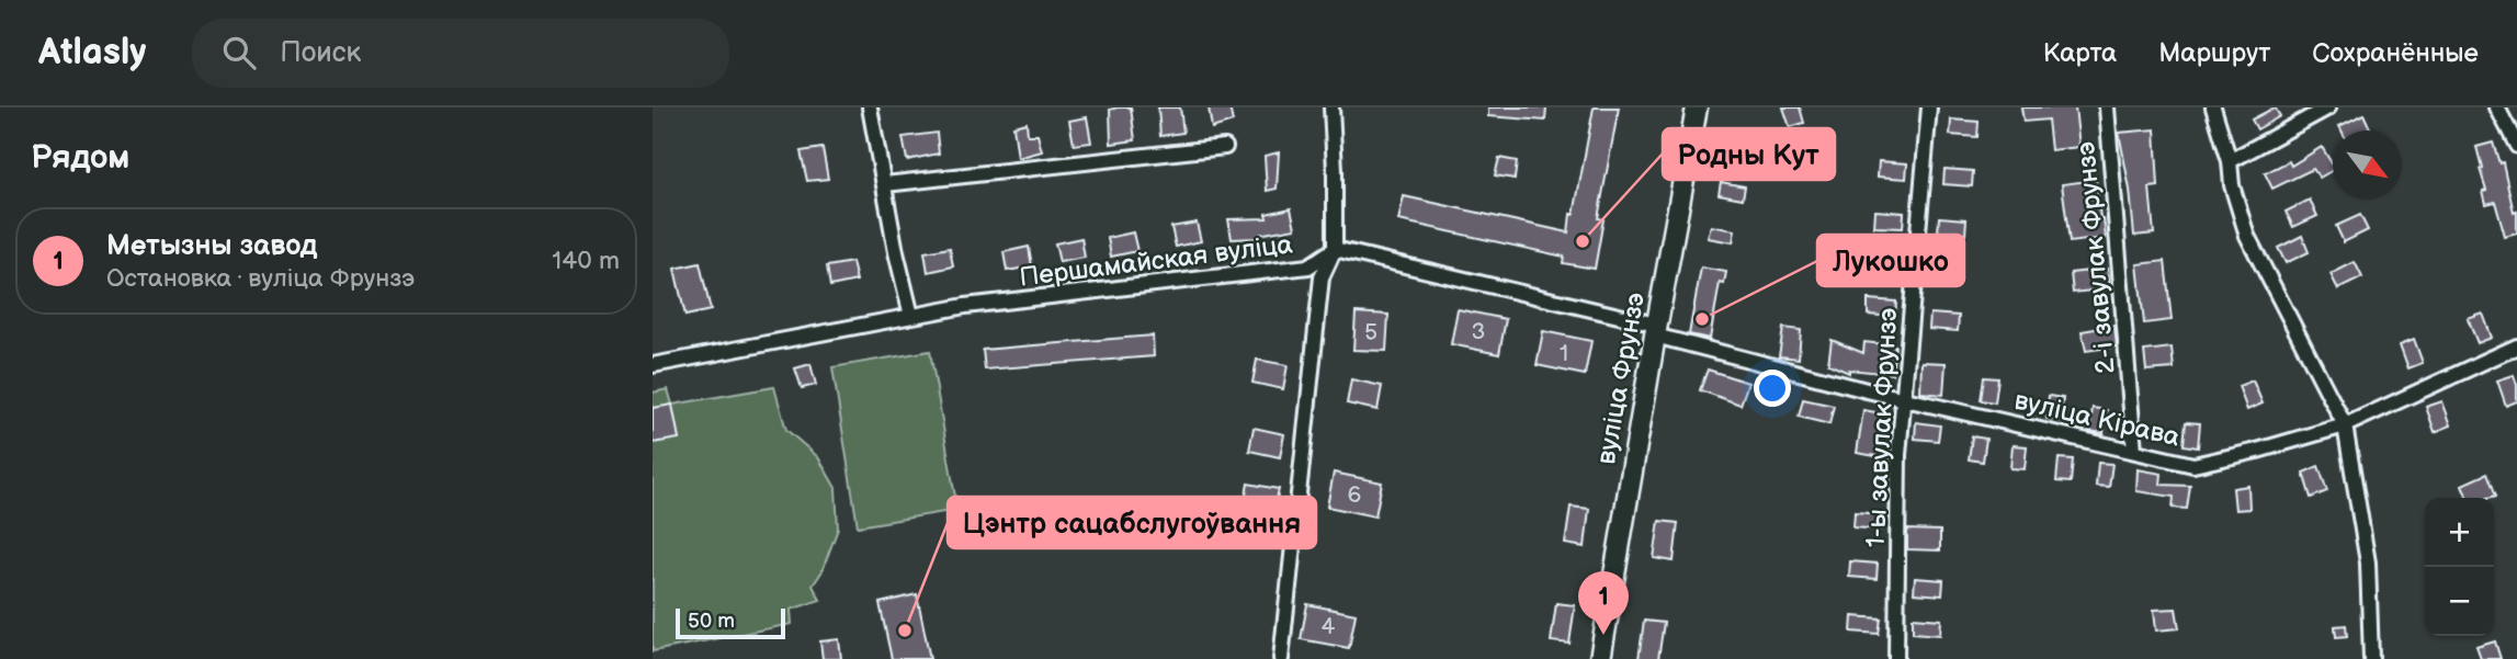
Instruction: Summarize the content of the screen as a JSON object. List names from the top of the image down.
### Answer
{
  "streets": {
    "street": [
      "2-і завулак Фрунзэ",
      "Першамайская вуліца",
      "вуліца Фрунзэ",
      "вуліца Кірава",
      "1-ы завулак Фрунзэ"
    ]
  },
  "crossings": [
    ["2-і завулак Фрунзэ", "вуліца Кірава"],
    ["вуліца Фрунзэ", "вуліца Кірава"],
    ["вуліца Кірава", "1-ы завулак Фрунзэ"]
  ],
  "places": ["Родны Кут", "Лукошко", "Цэнтр сацабслугоўвання"],
  "house_numbers": [
    "3",
    "5",
    "1",
    "6",
    "4"
  ],
  "scale_bar": "50 m",
  "north": "bottom right",
  "page": {
    "header": "Atlasly",
    "search": "Поиск",
    "nav": ["Карта", "Маршрут", "Сохранённые"],
    "heading": "Рядом",
    "list": [
      {
        "mark": "1",
        "name": "Метызны завод",
        "note": "Остановка · вуліца Фрунзэ",
        "value": "140 m"
      }
    ],
    "map_buttons": ["+", "−"],
    "pins": "1",
    "scale": "50 m"
  }
}
